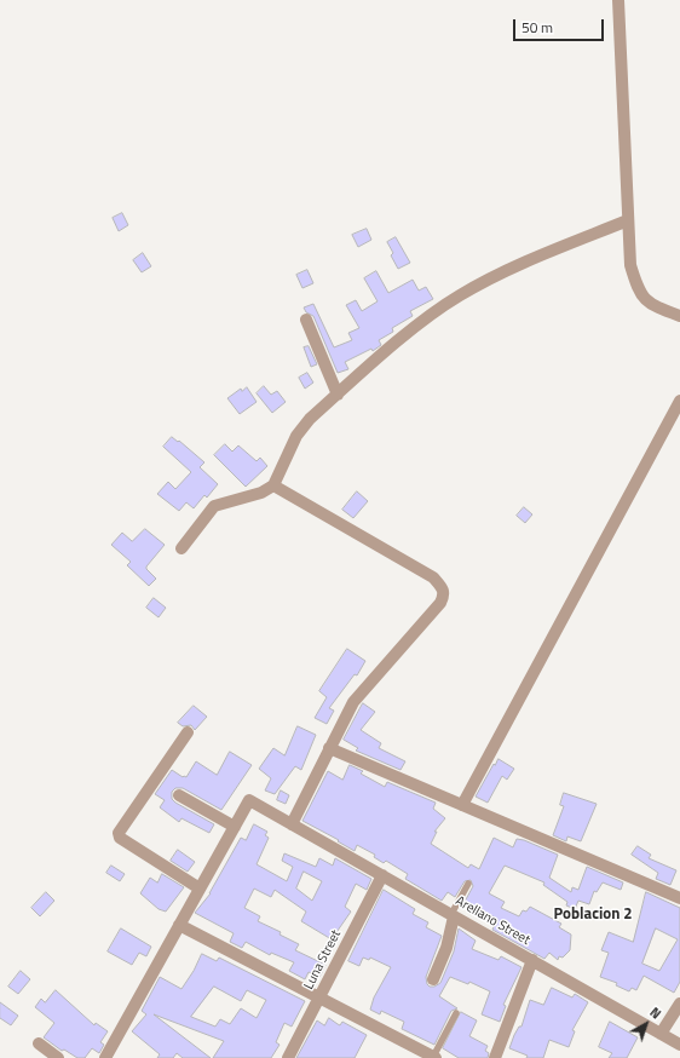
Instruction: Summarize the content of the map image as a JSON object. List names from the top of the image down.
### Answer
{
  "streets": {
    "street": ["Arellano Street", "Luna Street"]
  },
  "crossings": [
    ["Arellano Street", "Luna Street"]
  ],
  "districts": ["Poblacion 2"],
  "scale_bar": "50 m",
  "north": "top right"
}
